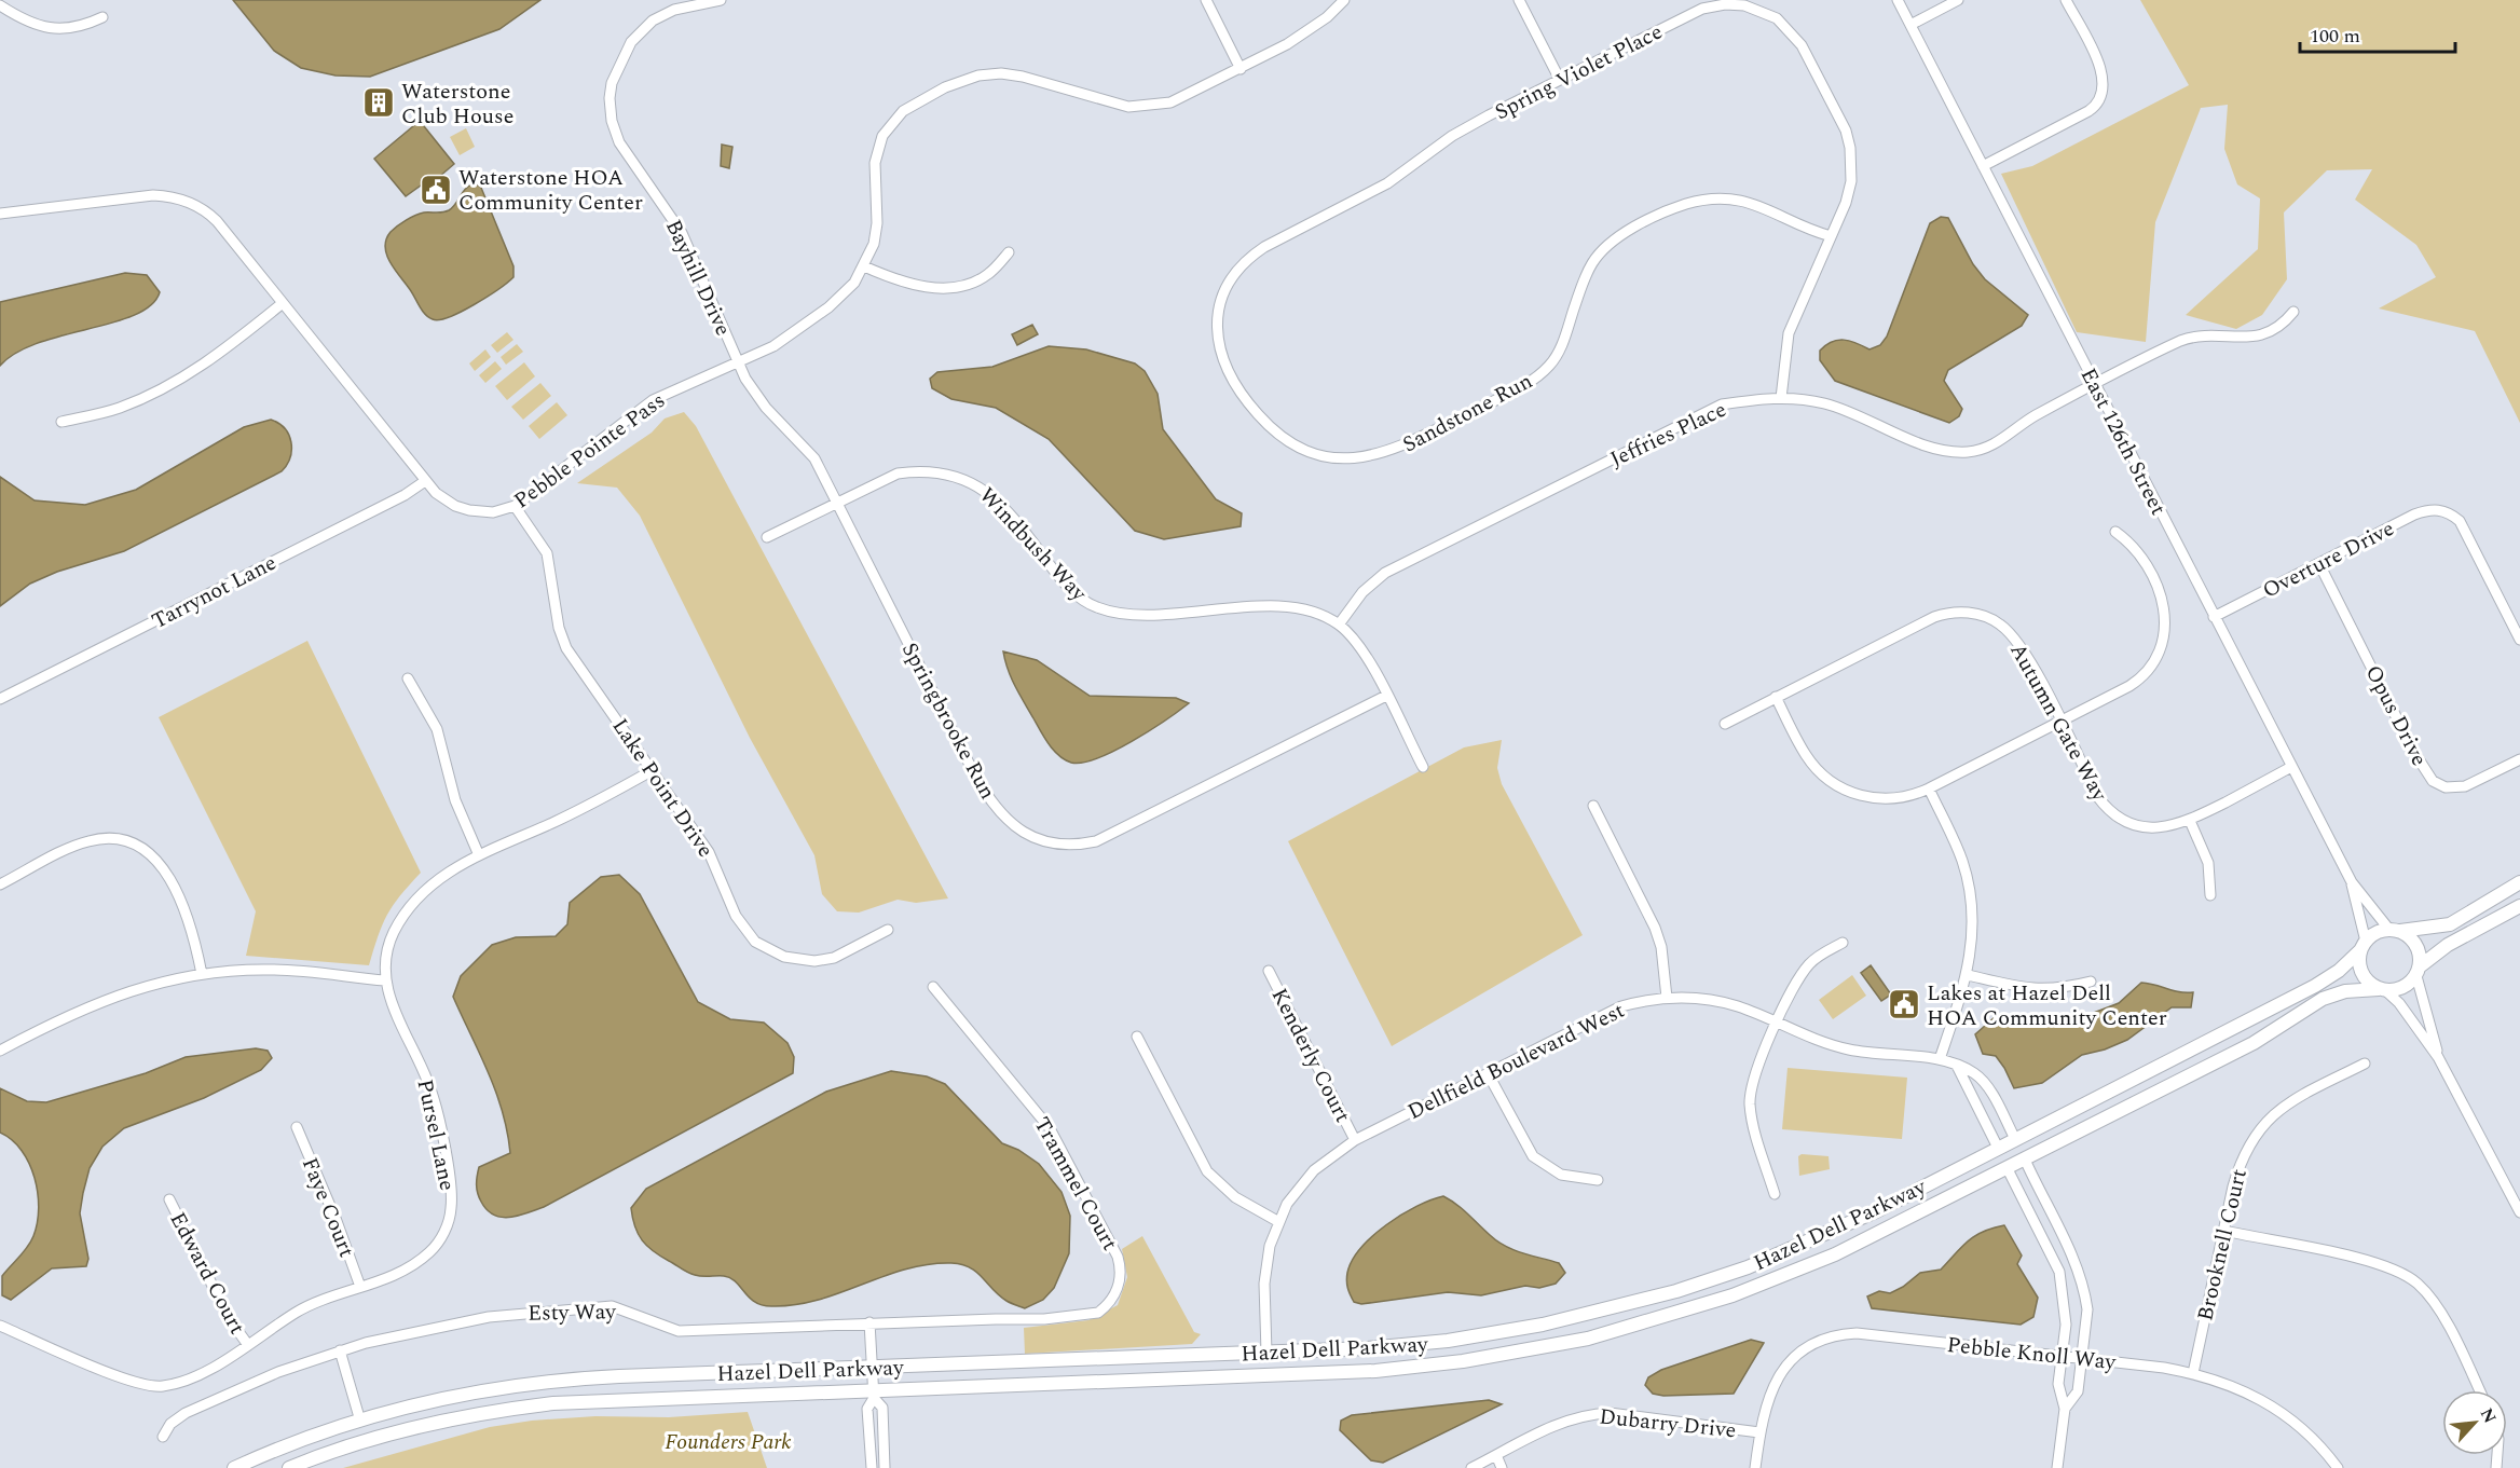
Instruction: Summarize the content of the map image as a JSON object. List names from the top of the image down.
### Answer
{
  "streets": {
    "main road": ["Hazel Dell Parkway"],
    "street": [
      "Spring Violet Place",
      "Bayhill Drive",
      "Sandstone Run",
      "Jeffries Place",
      "East 126th Street",
      "Pebble Pointe Pass",
      "Windbush Way",
      "Overture Drive",
      "Tarrynot Lane",
      "Opus Drive",
      "Springbrooke Run",
      "Autumn Gate Way",
      "Lake Point Drive",
      "Kenderly Court",
      "Dellfield Boulevard West",
      "Pursel Lane",
      "Trammel Court",
      "Faye Court",
      "Brooknell Court",
      "Edward Court",
      "Esty Way",
      "Pebble Knoll Way",
      "Dubarry Drive"
    ]
  },
  "crossings": [
    ["Spring Violet Place", "Sandstone Run"],
    ["Spring Violet Place", "Jeffries Place"],
    ["Bayhill Drive", "Pebble Pointe Pass"],
    ["Bayhill Drive", "Springbrooke Run"],
    ["Jeffries Place", "East 126th Street"],
    ["Jeffries Place", "Windbush Way"],
    ["East 126th Street", "Overture Drive"],
    ["East 126th Street", "Autumn Gate Way"],
    ["East 126th Street", "Hazel Dell Parkway"],
    ["Pebble Pointe Pass", "Tarrynot Lane"],
    ["Pebble Pointe Pass", "Springbrooke Run"],
    ["Pebble Pointe Pass", "Lake Point Drive"],
    ["Windbush Way", "Springbrooke Run"],
    ["Overture Drive", "Opus Drive"],
    ["Lake Point Drive", "Pursel Lane"],
    ["Kenderly Court", "Dellfield Boulevard West"],
    ["Dellfield Boulevard West", "Hazel Dell Parkway"],
    ["Pursel Lane", "Faye Court"],
    ["Pursel Lane", "Edward Court"],
    ["Trammel Court", "Esty Way"],
    ["Brooknell Court", "Pebble Knoll Way"],
    ["Pebble Knoll Way", "Dubarry Drive"]
  ],
  "parks": ["Founders Park"],
  "places": {
    "building": ["Waterstone Club House"],
    "public building": ["Waterstone HOA Community Center", "Lakes at Hazel Dell HOA Community Center"]
  },
  "scale_bar": "100 m",
  "north": "top right"
}
